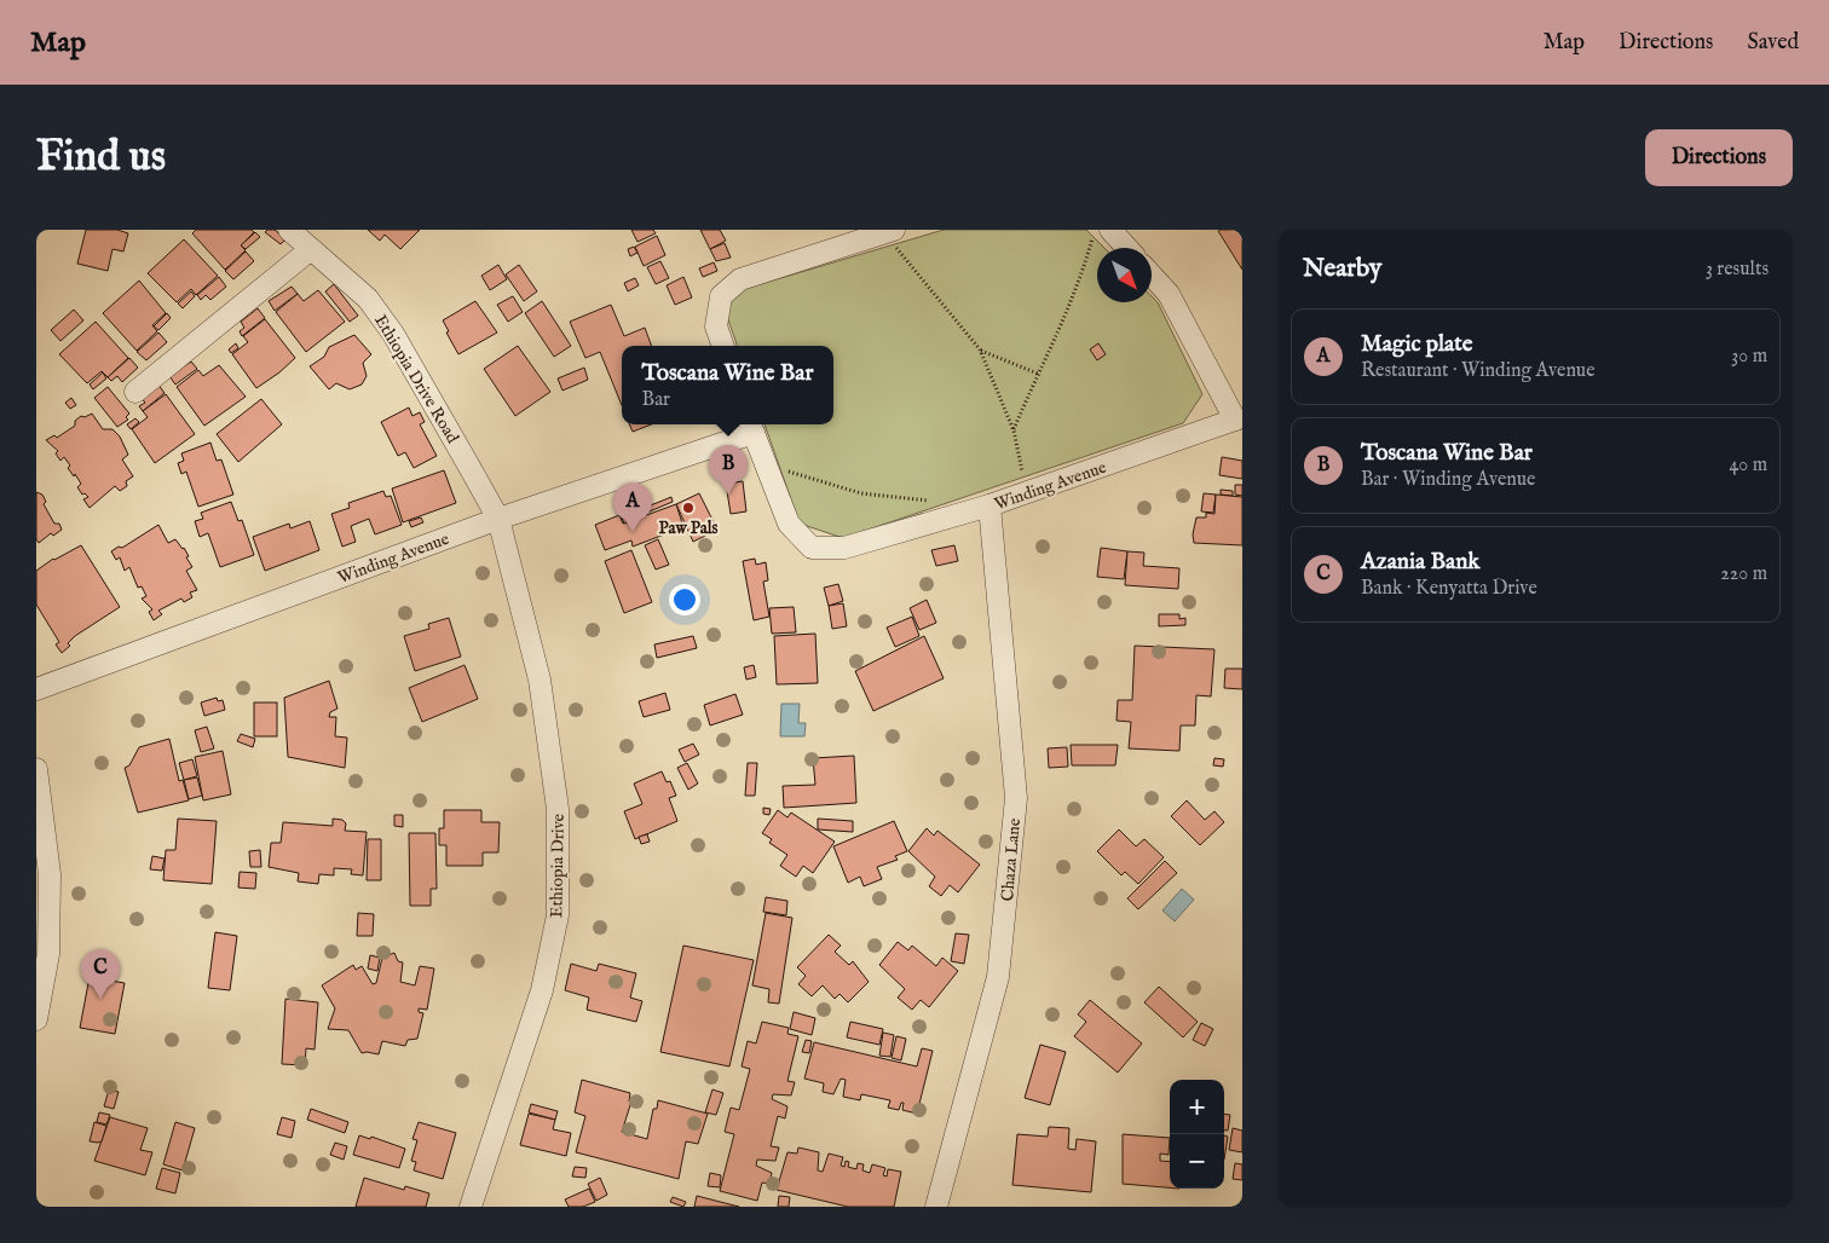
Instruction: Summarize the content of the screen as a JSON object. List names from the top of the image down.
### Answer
{
  "streets": {
    "street": [
      "Ethiopia Drive Road",
      "Winding Avenue",
      "Chaza Lane",
      "Ethiopia Drive"
    ]
  },
  "crossings": [
    ["Ethiopia Drive Road", "Winding Avenue"],
    ["Ethiopia Drive Road", "Ethiopia Drive"],
    ["Winding Avenue", "Chaza Lane"],
    ["Winding Avenue", "Ethiopia Drive"]
  ],
  "places": ["Paw Pals"],
  "north": "bottom right",
  "page": {
    "header": "Map",
    "nav": ["Map", "Directions", "Saved"],
    "buttons": "Directions",
    "title": "Find us",
    "heading": ["Nearby", "3 results"],
    "list": [
      {
        "mark": "A",
        "name": "Magic plate",
        "note": "Restaurant · Winding Avenue",
        "value": "30 m"
      },
      {
        "mark": "B",
        "name": "Toscana Wine Bar",
        "note": "Bar · Winding Avenue",
        "value": "40 m"
      },
      {
        "mark": "C",
        "name": "Azania Bank",
        "note": "Bank · Kenyatta Drive",
        "value": "220 m"
      }
    ],
    "popup": ["Toscana Wine Bar", "Bar"],
    "pins": ["B", "A", "C"],
    "map_buttons": ["+", "−"]
  }
}
